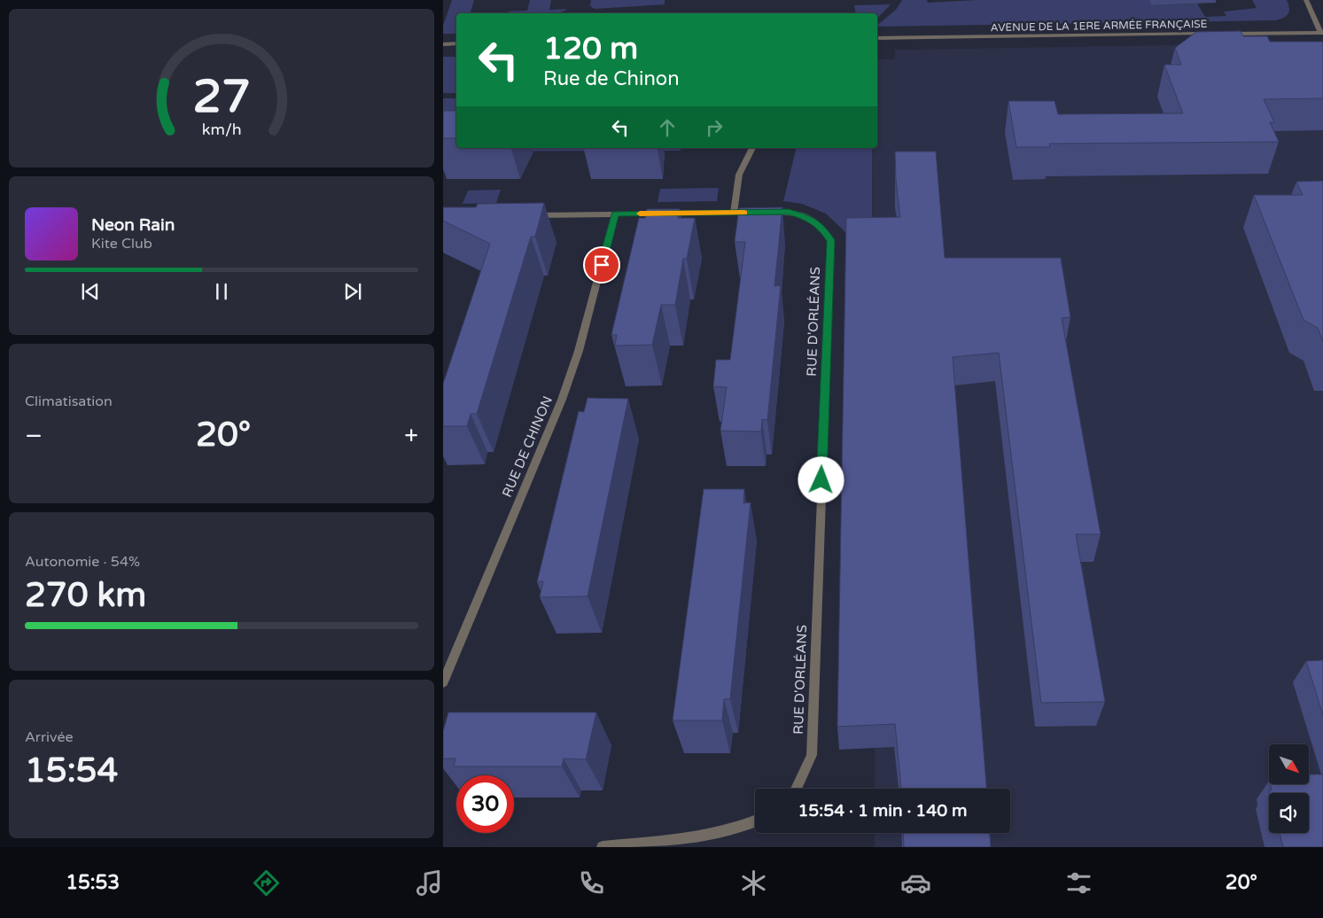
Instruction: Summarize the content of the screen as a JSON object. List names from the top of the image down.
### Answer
{
  "streets": {
    "street": ["AVENUE DE LA 1ERE ARMÉE FRANÇAISE", "RUE D'ORLÉANS", "RUE DE CHINON"]
  },
  "crossings": [
    ["RUE D'ORLÉANS", "RUE DE CHINON"]
  ],
  "north": "bottom right",
  "page": {
    "turn": ["120 m", "Rue de Chinon"],
    "song": ["Neon Rain", "Kite Club"],
    "tile": [
      "Climatisation",
      ["Autonomie · 54%", "270 km"],
      ["Arrivée", "15:54"]
    ],
    "heat": ["−", "20°", "+"],
    "limit": "30",
    "trip": "15:54 · 1 min · 140 m",
    "tabs": ["15:53", "20°"],
    "gauge": ["27", "km/h"]
  }
}
